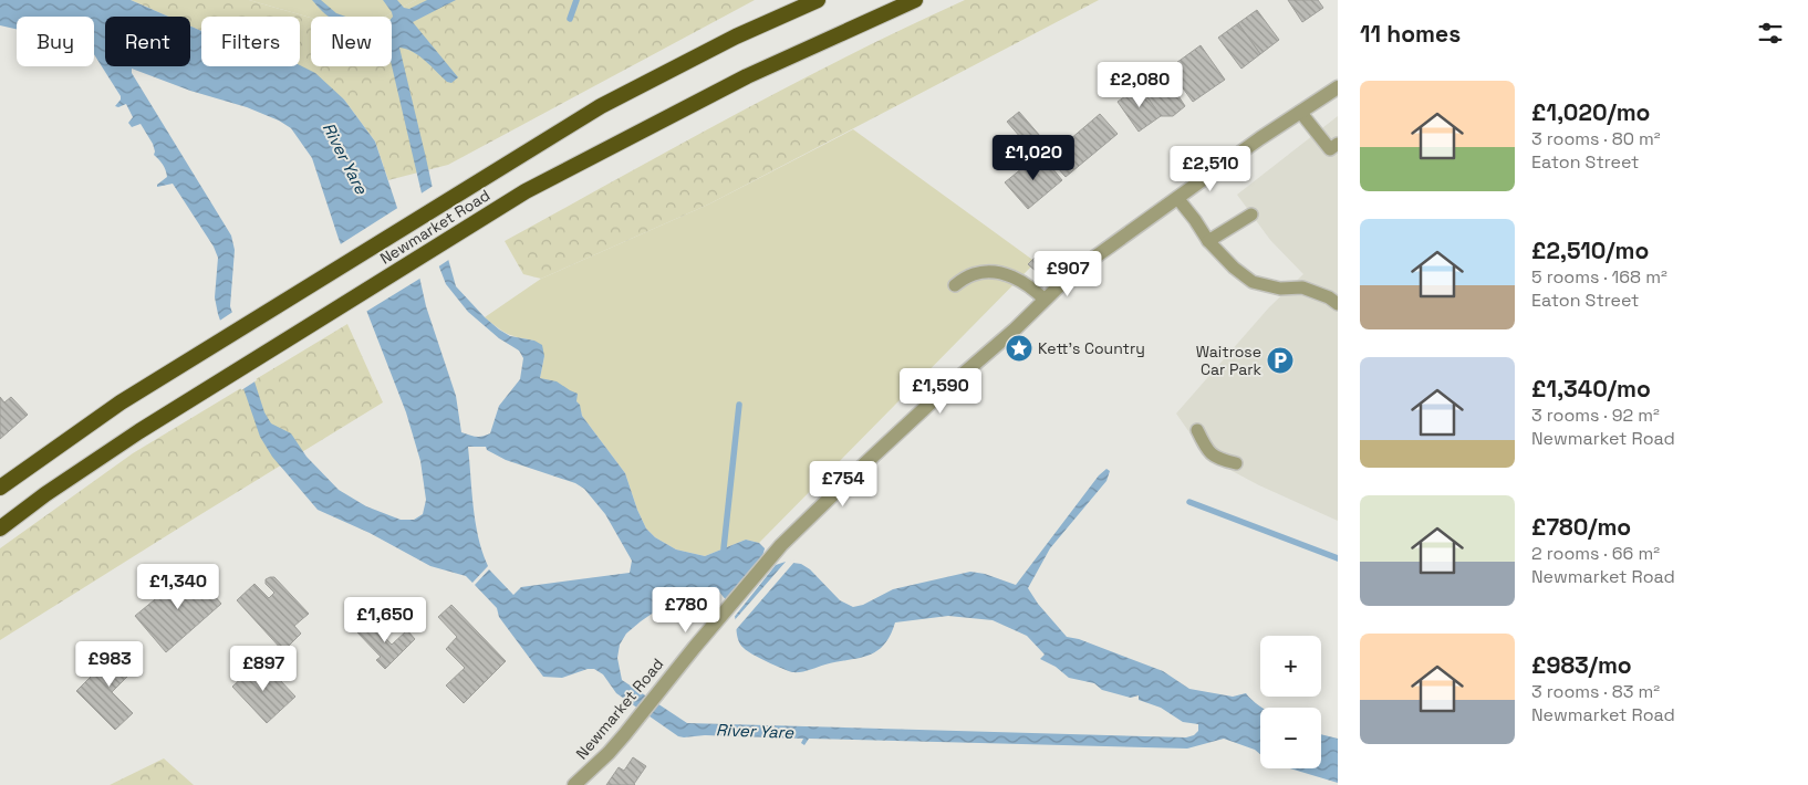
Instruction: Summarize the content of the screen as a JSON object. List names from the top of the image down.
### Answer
{
  "streets": {
    "highway": ["Newmarket Road"]
  },
  "water": ["River Yare"],
  "places": {
    "place": ["Kett's Country"],
    "parking": ["Waitrose Car Park"]
  },
  "page": {
    "heading": "11 homes",
    "chip": [
      "Buy",
      "Rent",
      "Filters",
      "New"
    ],
    "price": [
      "£2,080",
      "£1,020",
      "£2,510",
      "£907",
      "£1,590",
      "£754",
      "£1,340",
      "£780",
      "£1,650",
      "£983",
      "£897"
    ],
    "list": [
      {
        "name": "£1,020/mo",
        "note": "3 rooms · 80 m² · Eaton Street"
      },
      {
        "name": "£2,510/mo",
        "note": "5 rooms · 168 m² · Eaton Street"
      },
      {
        "name": "£1,340/mo",
        "note": "3 rooms · 92 m² · Newmarket Road"
      },
      {
        "name": "£780/mo",
        "note": "2 rooms · 66 m² · Newmarket Road"
      },
      {
        "name": "£983/mo",
        "note": "3 rooms · 83 m² · Newmarket Road"
      }
    ],
    "map_buttons": ["+", "−"]
  }
}
